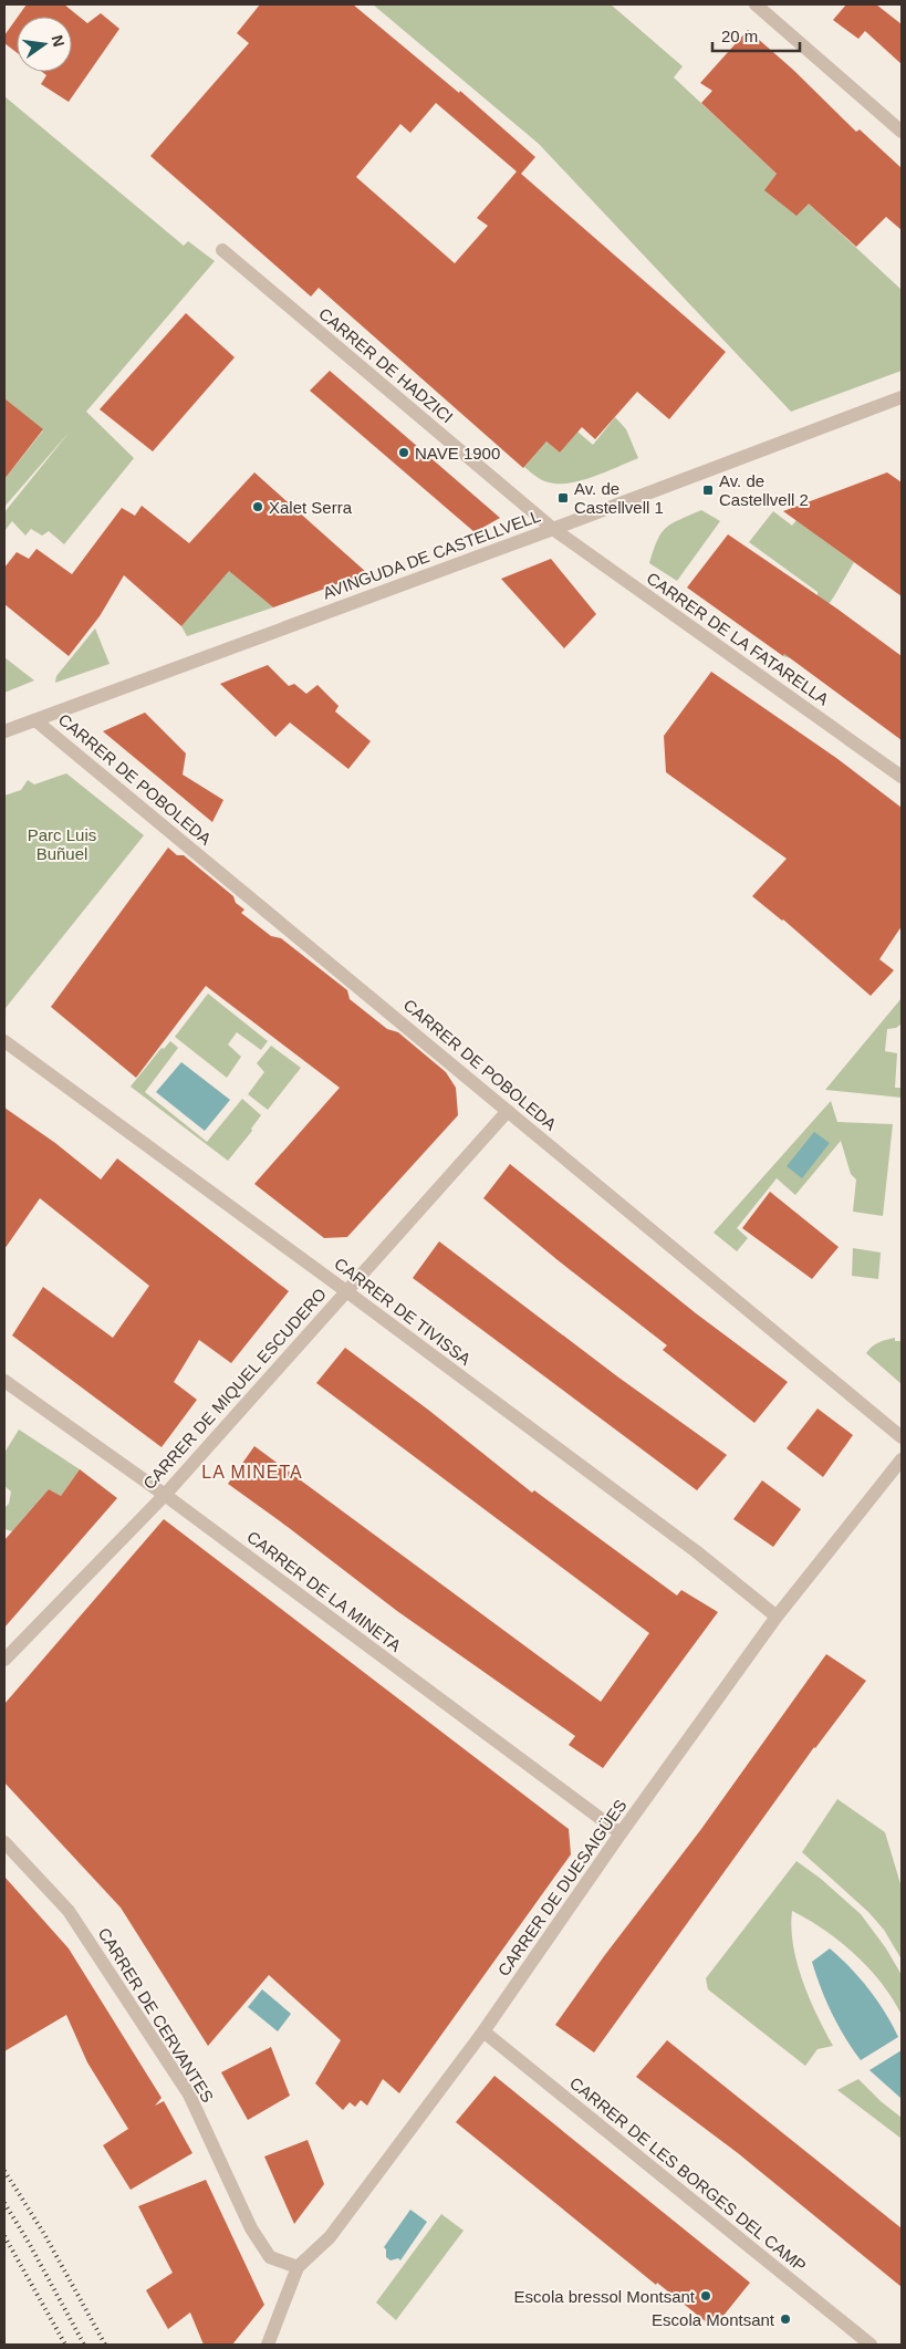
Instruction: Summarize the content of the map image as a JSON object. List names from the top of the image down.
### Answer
{
  "streets": {
    "street": [
      "CARRER DE HADZICI",
      "AVINGUDA DE CASTELLVELL",
      "CARRER DE LA FATARELLA",
      "CARRER DE POBOLEDA",
      "CARRER DE TIVISSA",
      "CARRER DE MIQUEL ESCUDERO",
      "CARRER DE LA MINETA",
      "CARRER DE DUESAIGÜES",
      "CARRER DE CERVANTES",
      "CARRER DE LES BORGES DEL CAMP"
    ]
  },
  "crossings": [
    ["CARRER DE HADZICI", "AVINGUDA DE CASTELLVELL"],
    ["CARRER DE HADZICI", "CARRER DE LA FATARELLA"],
    ["AVINGUDA DE CASTELLVELL", "CARRER DE LA FATARELLA"],
    ["AVINGUDA DE CASTELLVELL", "CARRER DE POBOLEDA"],
    ["CARRER DE POBOLEDA", "CARRER DE MIQUEL ESCUDERO"],
    ["CARRER DE TIVISSA", "CARRER DE MIQUEL ESCUDERO"],
    ["CARRER DE TIVISSA", "CARRER DE DUESAIGÜES"],
    ["CARRER DE MIQUEL ESCUDERO", "CARRER DE LA MINETA"],
    ["CARRER DE LA MINETA", "CARRER DE DUESAIGÜES"],
    ["CARRER DE DUESAIGÜES", "CARRER DE CERVANTES"],
    ["CARRER DE DUESAIGÜES", "CARRER DE LES BORGES DEL CAMP"]
  ],
  "districts": ["LA MINETA"],
  "parks": ["Parc Luis Buñuel"],
  "places": {
    "other": [
      "NAVE 1900",
      "Xalet Serra",
      "Escola bressol Montsant",
      "Escola Montsant"
    ],
    "transit": ["Av. de Castellvell 2", "Av. de Castellvell 1"]
  },
  "scale_bar": "20 m",
  "north": "right"
}
